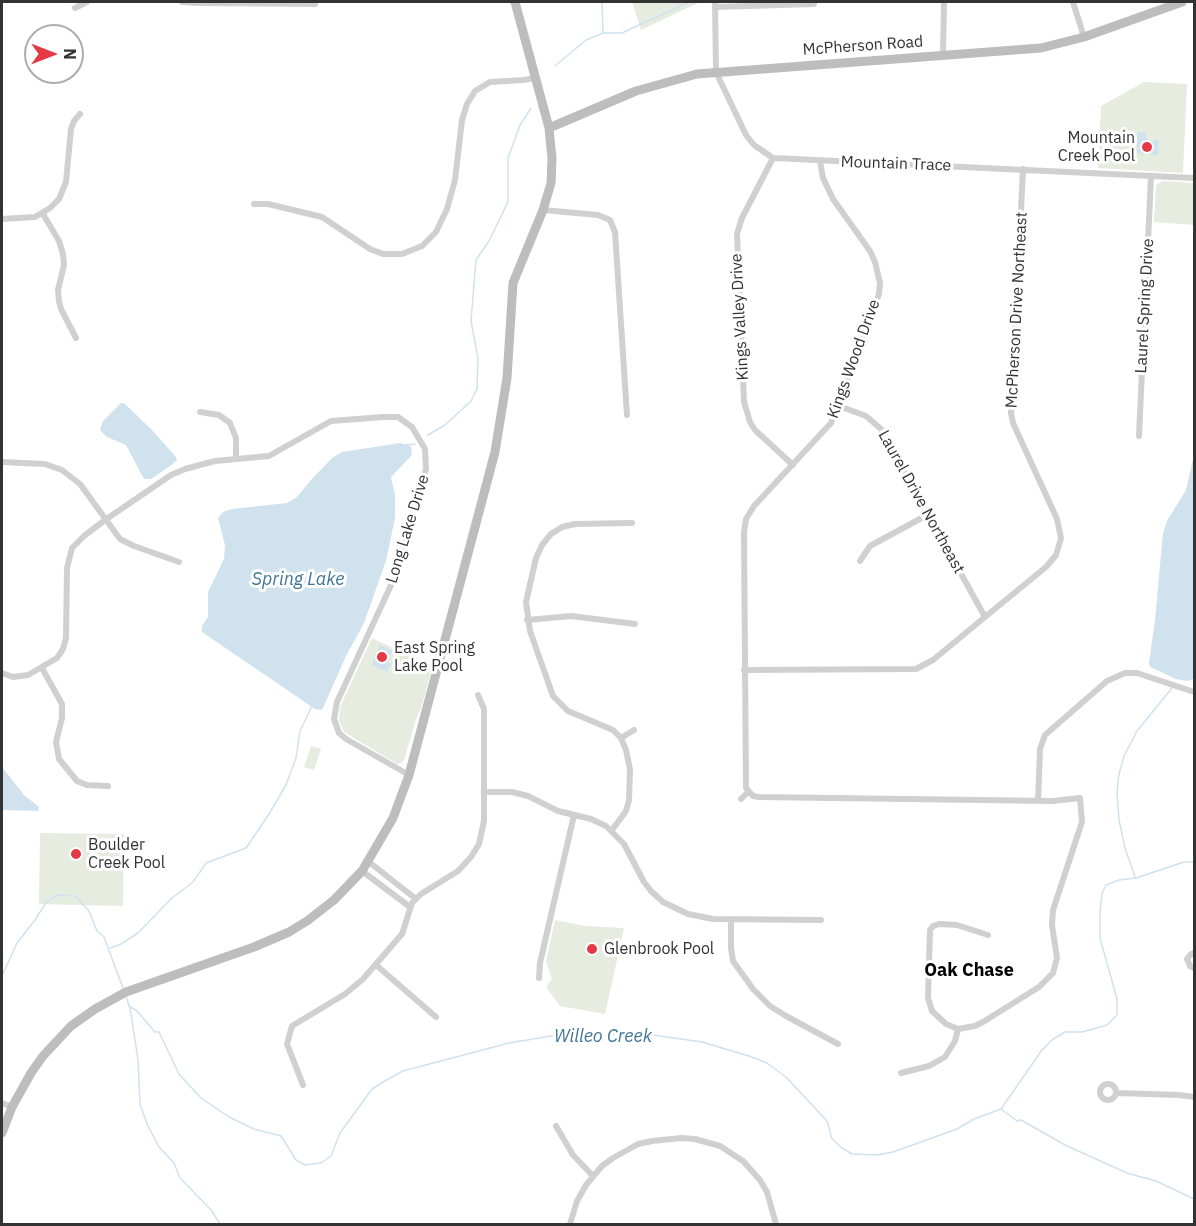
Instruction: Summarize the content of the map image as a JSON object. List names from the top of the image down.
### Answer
{
  "streets": {
    "street": [
      "McPherson Road",
      "Mountain Trace",
      "Laurel Spring Drive",
      "McPherson Drive Northeast",
      "Kings Valley Drive",
      "Kings Wood Drive",
      "Laurel Drive Northeast",
      "Long Lake Drive"
    ]
  },
  "crossings": [
    ["Mountain Trace", "Laurel Spring Drive"],
    ["Mountain Trace", "McPherson Drive Northeast"],
    ["Mountain Trace", "Kings Valley Drive"],
    ["Mountain Trace", "Kings Wood Drive"],
    ["McPherson Drive Northeast", "Kings Wood Drive"],
    ["McPherson Drive Northeast", "Laurel Drive Northeast"],
    ["Kings Valley Drive", "Kings Wood Drive"],
    ["Kings Wood Drive", "Laurel Drive Northeast"]
  ],
  "districts": ["Oak Chase"],
  "water": ["Spring Lake", "Willeo Creek"],
  "places": [
    "Mountain Creek Pool",
    "East Spring Lake Pool",
    "Boulder Creek Pool",
    "Glenbrook Pool"
  ],
  "north": "right"
}
